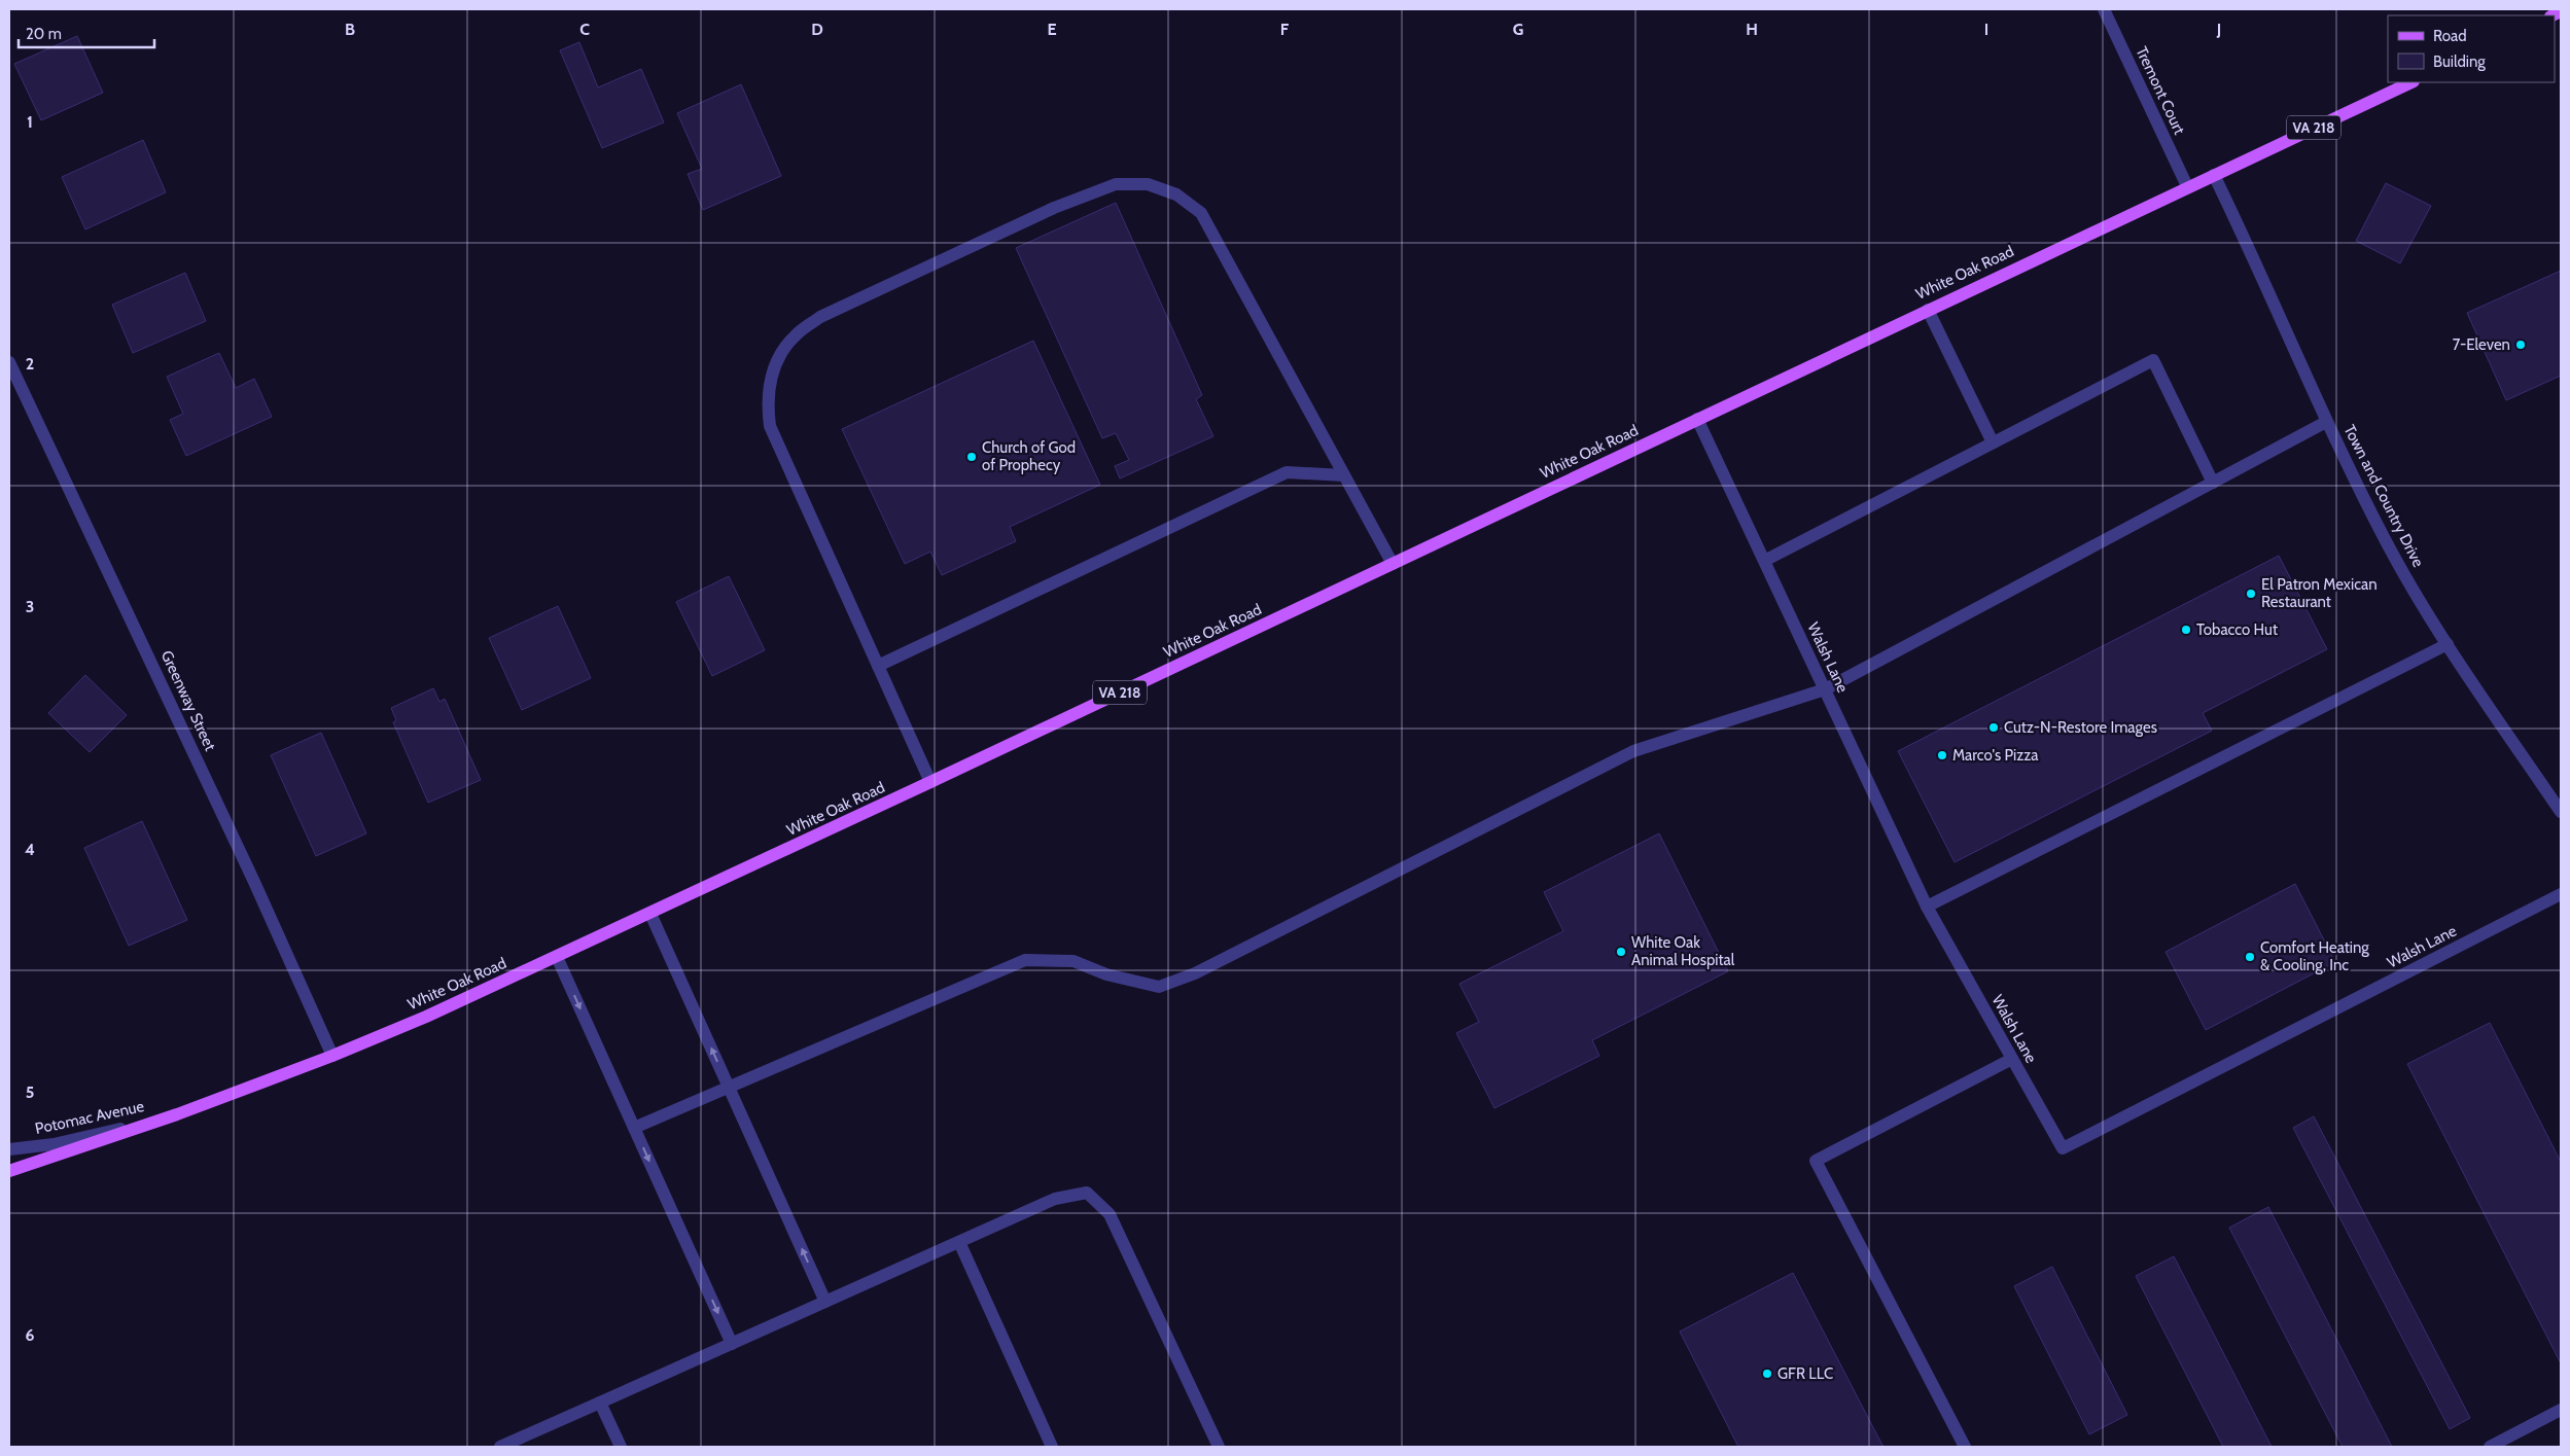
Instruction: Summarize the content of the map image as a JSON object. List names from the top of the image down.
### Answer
{
  "streets": {
    "main road": ["VA 218", "White Oak Road"],
    "street": [
      "Tremont Court",
      "Town and Country Drive",
      "Walsh Lane",
      "Greenway Street",
      "Potomac Avenue"
    ]
  },
  "crossings": [
    ["Tremont Court", "White Oak Road"],
    ["White Oak Road", "Town and Country Drive"],
    ["White Oak Road", "Walsh Lane"],
    ["White Oak Road", "Greenway Street"],
    ["White Oak Road", "Potomac Avenue"]
  ],
  "places": [
    "7-Eleven",
    "Church of God of Prophecy",
    "El Patron Mexican Restaurant",
    "Tobacco Hut",
    "Cutz-N-Restore Images",
    "Marco's Pizza",
    "White Oak Animal Hospital",
    "Comfort Heating & Cooling, Inc",
    "GFR LLC"
  ],
  "legend": ["Road", "Building"],
  "scale_bar": "20 m",
  "grid": {
    "columns": [
      "B",
      "C",
      "D",
      "E",
      "F",
      "G",
      "H",
      "I",
      "J"
    ],
    "rows": [
      "1",
      "2",
      "3",
      "4",
      "5",
      "6"
    ]
  }
}
